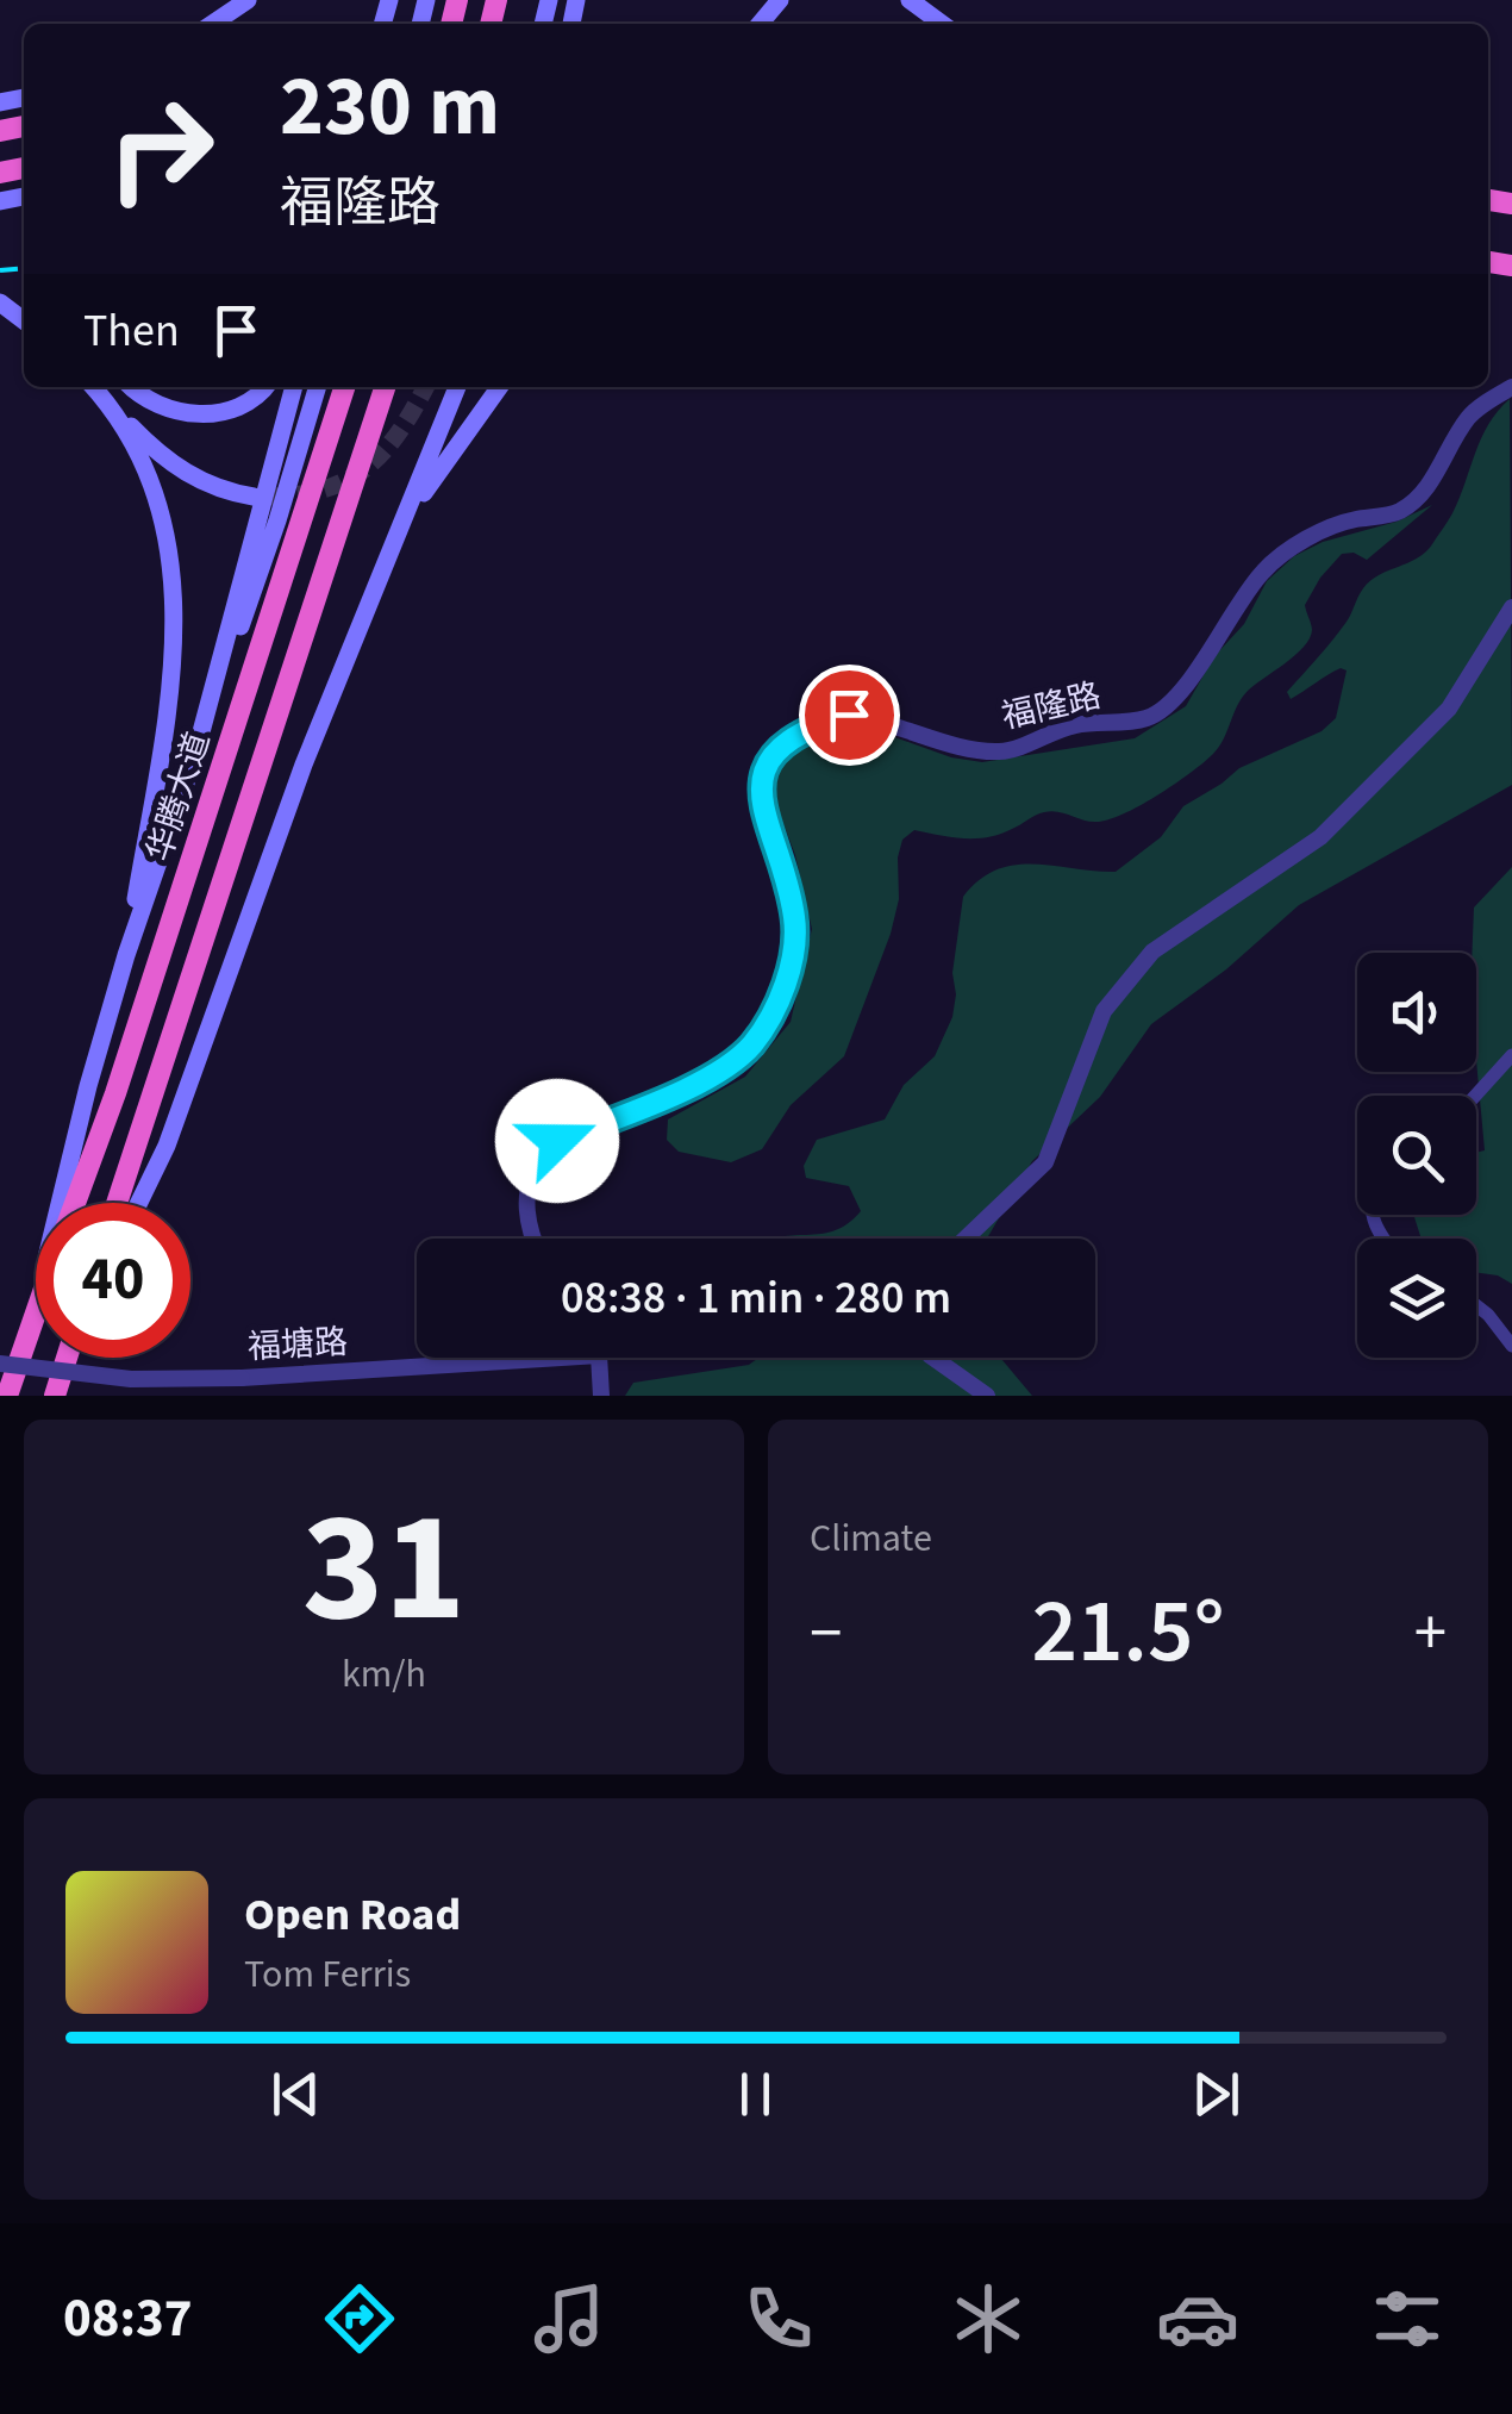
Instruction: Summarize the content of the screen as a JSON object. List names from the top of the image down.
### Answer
{
  "streets": {
    "highway": ["华腾大道"],
    "street": ["福隆路", "福塘路"]
  },
  "page": {
    "turn": ["230 m", "福隆路"],
    "then": "Then",
    "limit": "40",
    "trip": "08:38 · 1 min · 280 m",
    "tile": [
      ["31", "km/h"],
      "Climate"
    ],
    "heat": ["−", "21.5°", "+"],
    "song": ["Open Road", "Tom Ferris"],
    "tabs": "08:37"
  }
}
